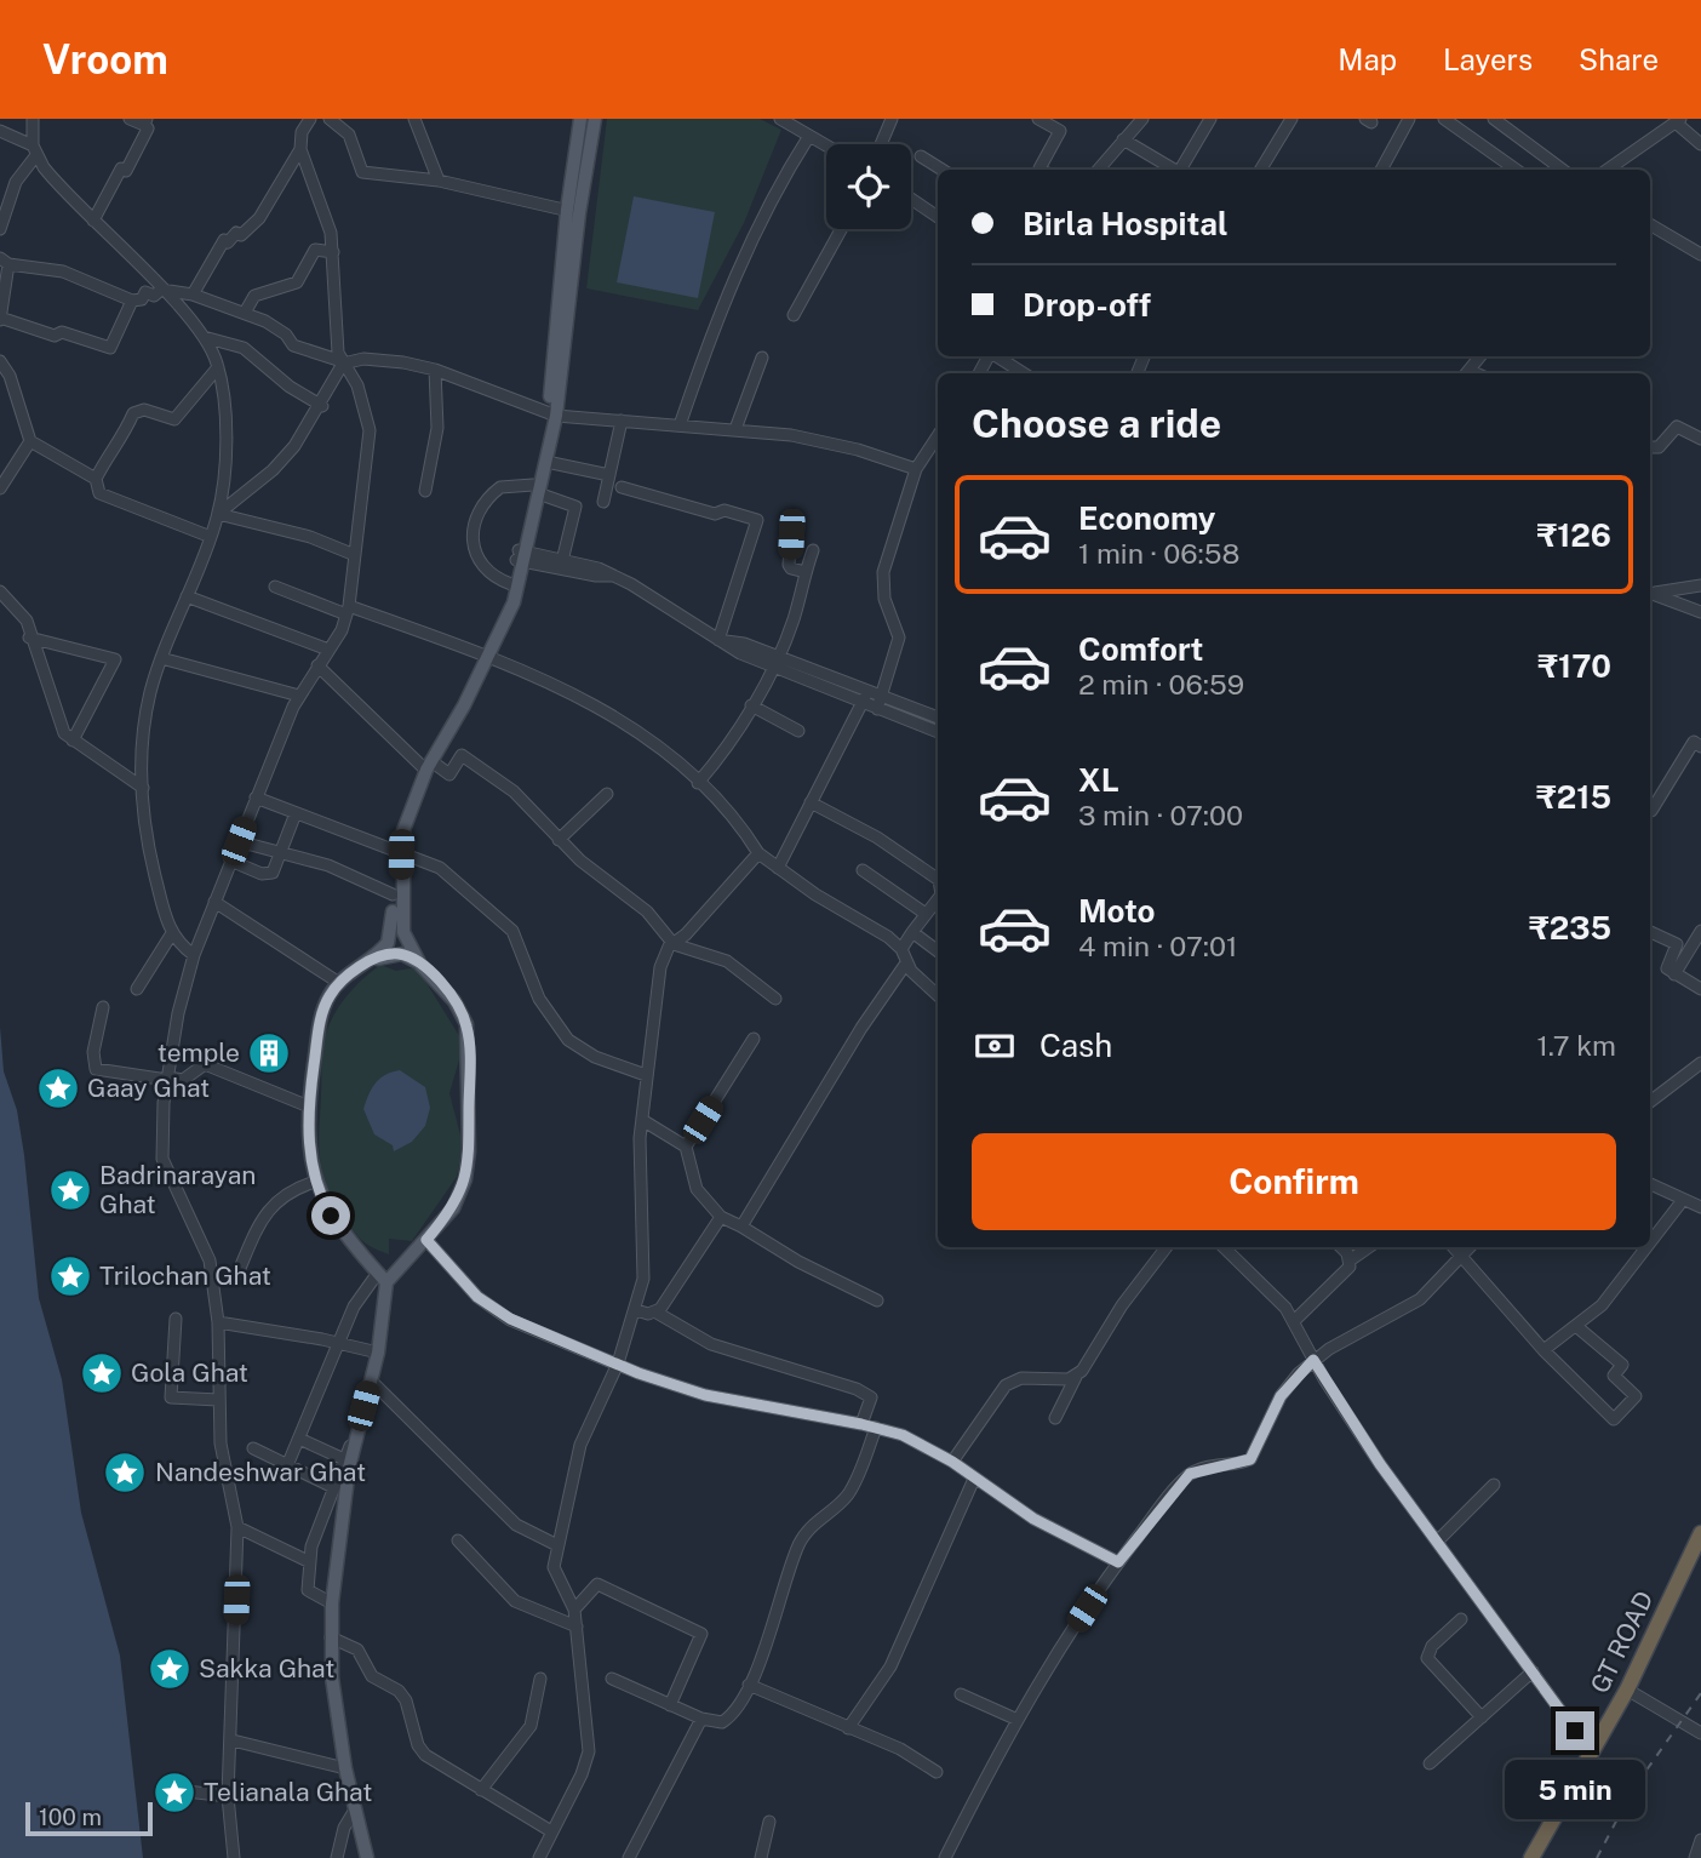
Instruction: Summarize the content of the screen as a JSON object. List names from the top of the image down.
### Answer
{
  "streets": {
    "highway": ["GT ROAD"]
  },
  "places": {
    "building": ["temple"],
    "place": [
      "Gaay Ghat",
      "Badrinarayan Ghat",
      "Trilochan Ghat",
      "Gola Ghat",
      "Nandeshwar Ghat",
      "Sakka Ghat",
      "Telianala Ghat"
    ]
  },
  "scale_bar": "100 m",
  "page": {
    "header": "Vroom",
    "nav": ["Map", "Layers", "Share"],
    "banner": ["Birla Hospital", "Drop-off"],
    "heading": "Choose a ride",
    "list": [
      {
        "name": "Economy",
        "note": "1 min · 06:58",
        "value": "₹126"
      },
      {
        "name": "Comfort",
        "note": "2 min · 06:59",
        "value": "₹170"
      },
      {
        "name": "XL",
        "note": "3 min · 07:00",
        "value": "₹215"
      },
      {
        "name": "Moto",
        "note": "4 min · 07:01",
        "value": "₹235"
      }
    ],
    "pay": ["Cash", "1.7 km"],
    "buttons": "Confirm",
    "bubble": "5 min",
    "scale": "100 m"
  }
}
